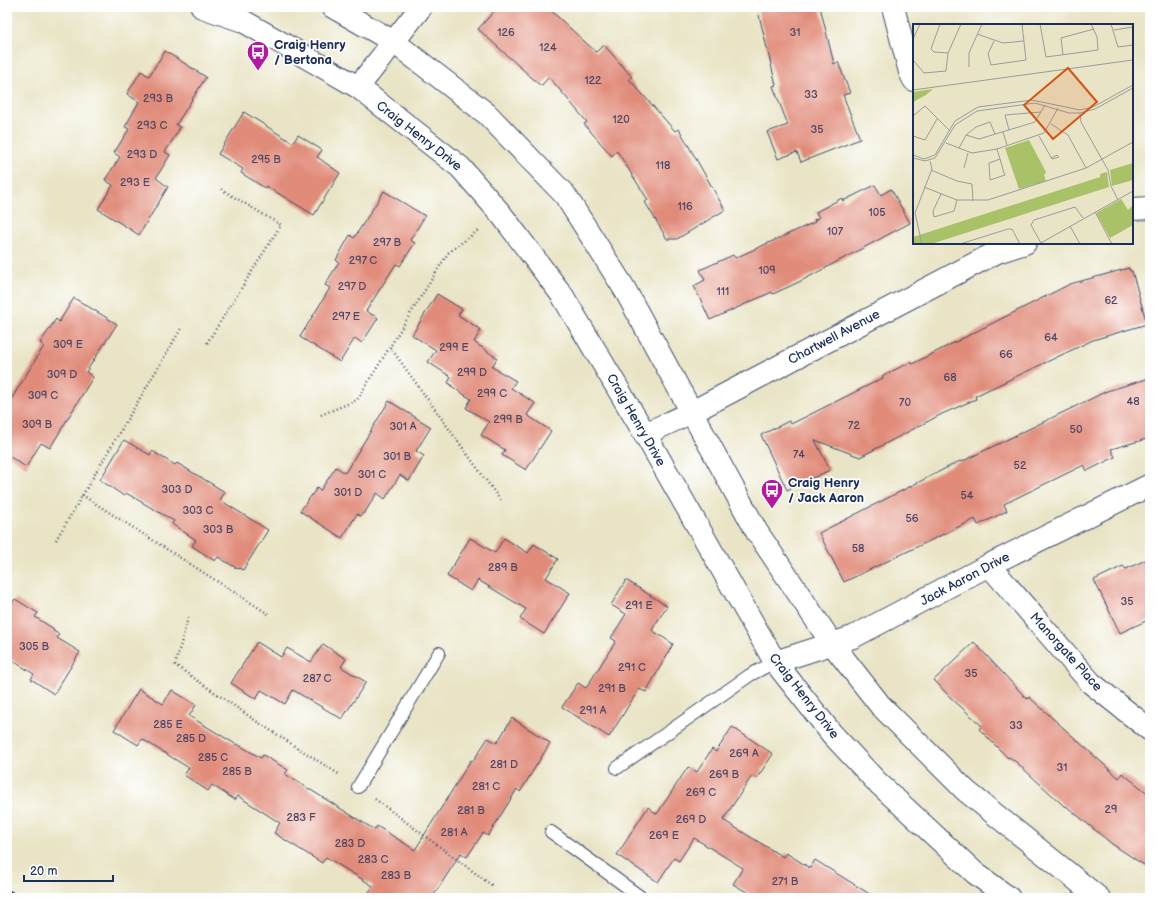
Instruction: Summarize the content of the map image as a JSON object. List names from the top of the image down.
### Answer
{
  "streets": {
    "street": [
      "Craig Henry Drive",
      "Chartwell Avenue",
      "Jack Aaron Drive",
      "Manorgate Place"
    ]
  },
  "crossings": [
    ["Craig Henry Drive", "Chartwell Avenue"],
    ["Craig Henry Drive", "Jack Aaron Drive"],
    ["Jack Aaron Drive", "Manorgate Place"]
  ],
  "places": {
    "bus stop": ["Craig Henry / Bertona", "Craig Henry / Jack Aaron"]
  },
  "house_numbers": [
    "126",
    "31",
    "124",
    "122",
    "33",
    "293 B",
    "120",
    "293 C",
    "35",
    "293 D",
    "295 B",
    "118",
    "293 E",
    "116",
    "105",
    "107",
    "297 B",
    "297 C",
    "109",
    "297 D",
    "111",
    "62",
    "297 E",
    "64",
    "309 E",
    "299 E",
    "66",
    "299 D",
    "309 D",
    "68",
    "299 C",
    "309 C",
    "48",
    "70",
    "299 B",
    "309 B",
    "72",
    "301 A",
    "50",
    "74",
    "301 B",
    "52",
    "301 C",
    "303 D",
    "301 D",
    "54",
    "303 C",
    "56",
    "303 B",
    "58",
    "289 B",
    "35",
    "291 E",
    "305 B",
    "291 C",
    "35",
    "287 C",
    "291 B",
    "291 A",
    "285 E",
    "33",
    "285 D",
    "269 A",
    "285 C",
    "281 D",
    "31",
    "285 B",
    "269 B",
    "281 C",
    "269 C",
    "29",
    "281 B",
    "283 F",
    "269 D",
    "281 A",
    "269 E",
    "283 D",
    "283 C",
    "283 B",
    "271 B"
  ],
  "scale_bar": "20 m"
}
